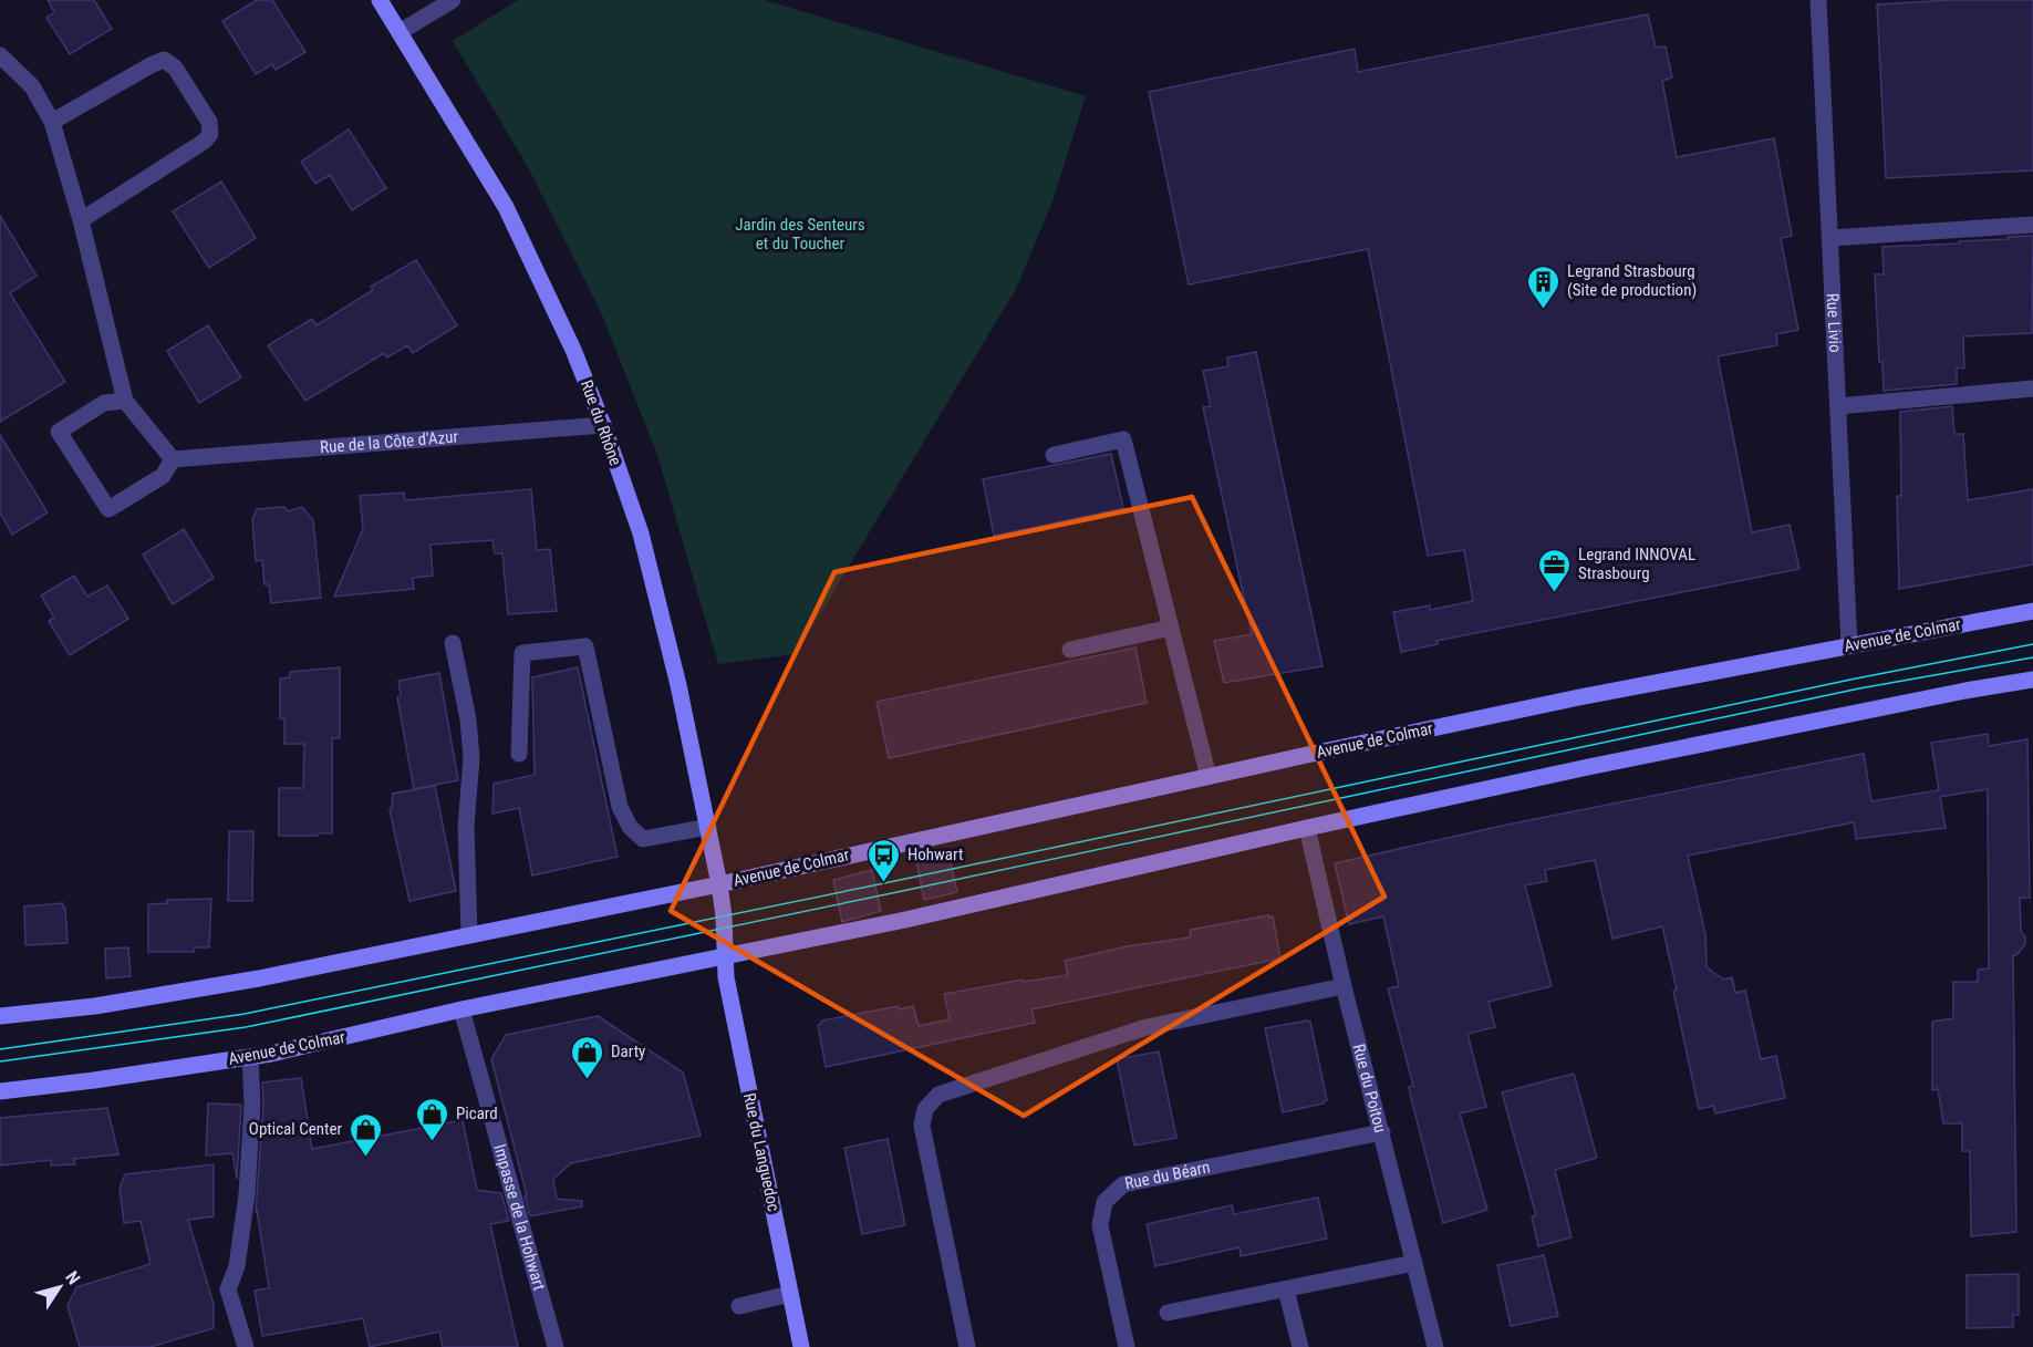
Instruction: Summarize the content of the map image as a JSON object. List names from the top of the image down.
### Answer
{
  "streets": {
    "main road": ["Rue du Rhône", "Avenue de Colmar", "Rue du Languedoc"],
    "street": [
      "Rue Livio",
      "Rue de la Côte d'Azur",
      "Rue du Poitou",
      "Rue du Béarn",
      "Impasse de la Hohwart"
    ]
  },
  "crossings": [
    ["Rue Livio", "Avenue de Colmar"],
    ["Rue du Rhône", "Rue de la Côte d'Azur"],
    ["Rue du Rhône", "Avenue de Colmar"],
    ["Avenue de Colmar", "Rue du Poitou"],
    ["Avenue de Colmar", "Rue du Languedoc"],
    ["Avenue de Colmar", "Impasse de la Hohwart"],
    ["Rue du Poitou", "Rue du Béarn"]
  ],
  "parks": ["Jardin des Senteurs et du Toucher"],
  "places": {
    "building": ["Legrand Strasbourg (Site de production)"],
    "office": ["Legrand INNOVAL Strasbourg"],
    "bus stop": ["Hohwart"],
    "shop": ["Darty", "Picard", "Optical Center"]
  },
  "north": "top right"
}
